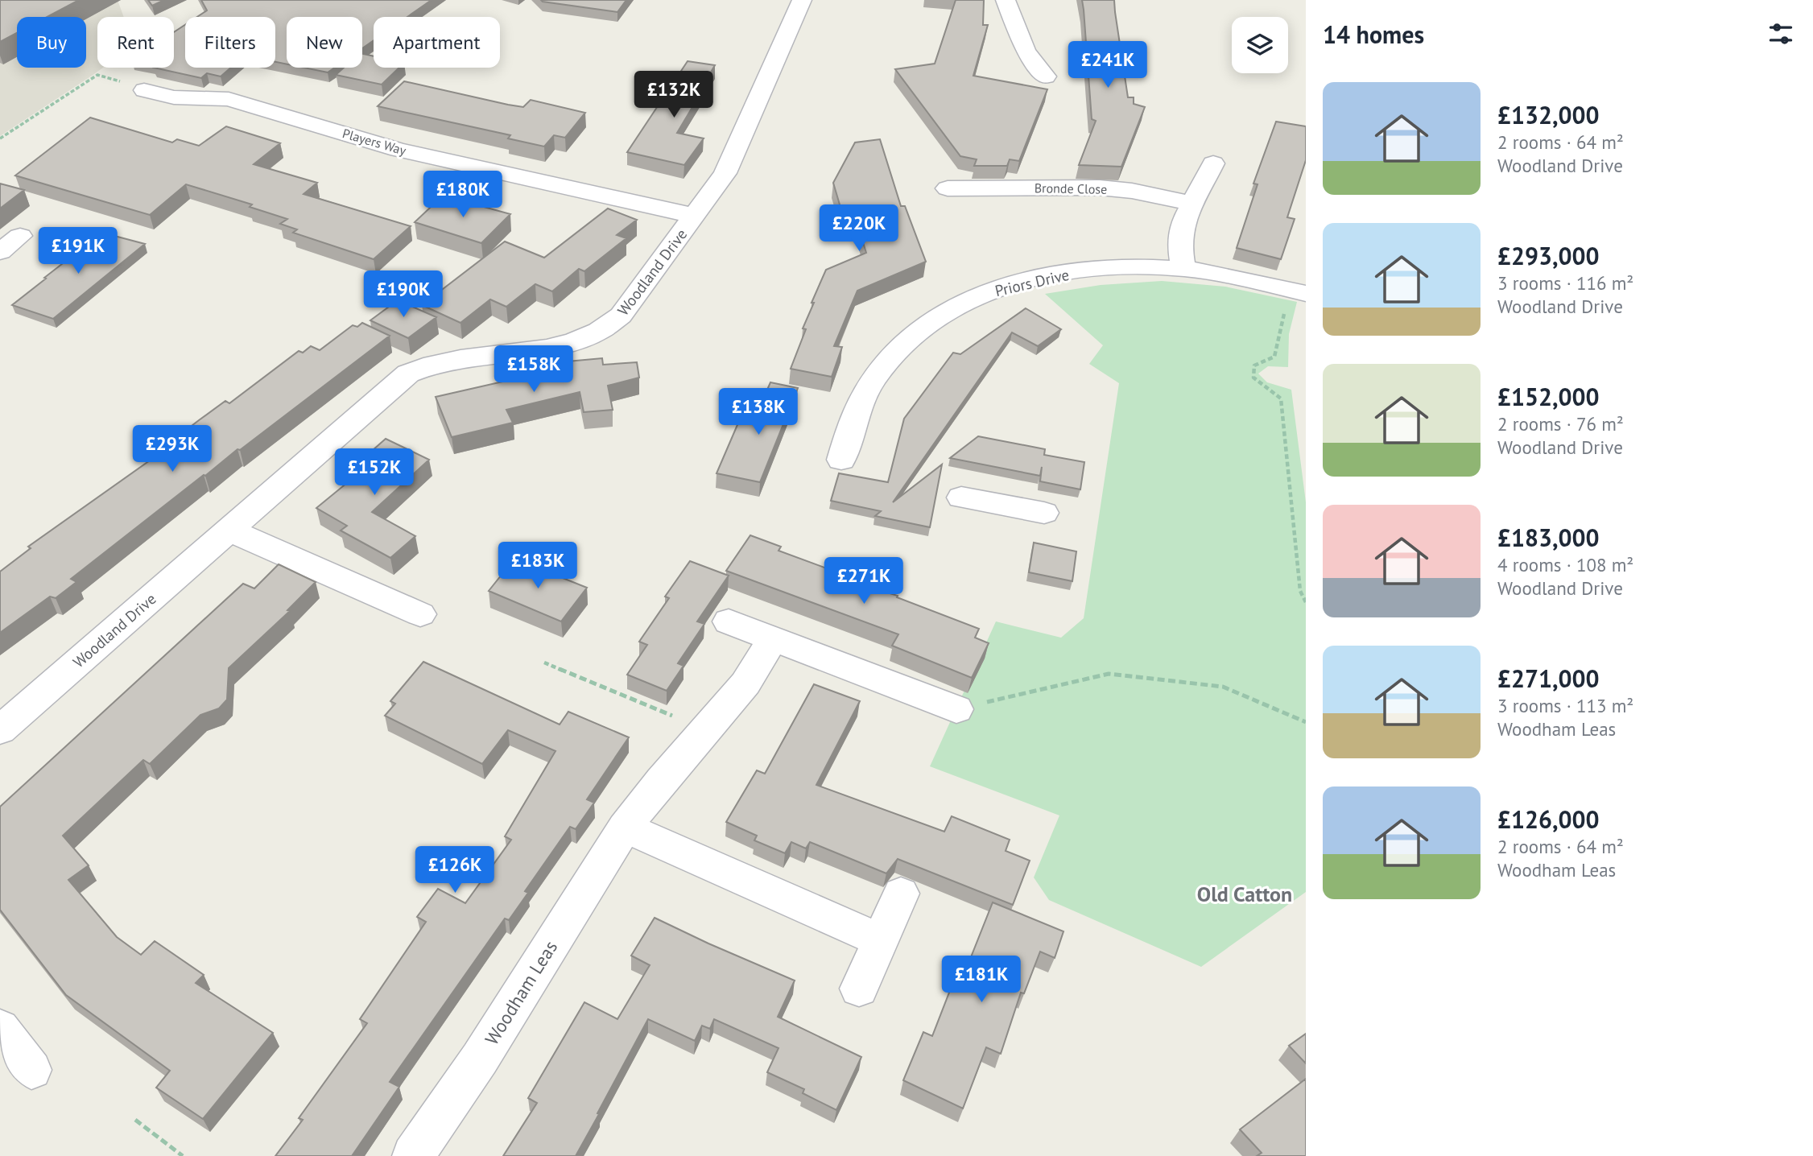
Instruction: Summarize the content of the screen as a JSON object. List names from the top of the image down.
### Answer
{
  "streets": {
    "street": [
      "Players Way",
      "Bronde Close",
      "Woodland Drive",
      "Priors Drive",
      "Woodham Leas"
    ]
  },
  "crossings": [
    ["Players Way", "Woodland Drive"]
  ],
  "districts": ["Old Catton"],
  "page": {
    "heading": "14 homes",
    "chip": [
      "Buy",
      "Rent",
      "Filters",
      "New",
      "Apartment"
    ],
    "price": [
      "£241K",
      "£132K",
      "£180K",
      "£220K",
      "£191K",
      "£190K",
      "£158K",
      "£138K",
      "£293K",
      "£152K",
      "£183K",
      "£271K",
      "£126K",
      "£181K"
    ],
    "list": [
      {
        "name": "£132,000",
        "note": "2 rooms · 64 m² · Woodland Drive"
      },
      {
        "name": "£293,000",
        "note": "3 rooms · 116 m² · Woodland Drive"
      },
      {
        "name": "£152,000",
        "note": "2 rooms · 76 m² · Woodland Drive"
      },
      {
        "name": "£183,000",
        "note": "4 rooms · 108 m² · Woodland Drive"
      },
      {
        "name": "£271,000",
        "note": "3 rooms · 113 m² · Woodham Leas"
      },
      {
        "name": "£126,000",
        "note": "2 rooms · 64 m² · Woodham Leas"
      }
    ]
  }
}
